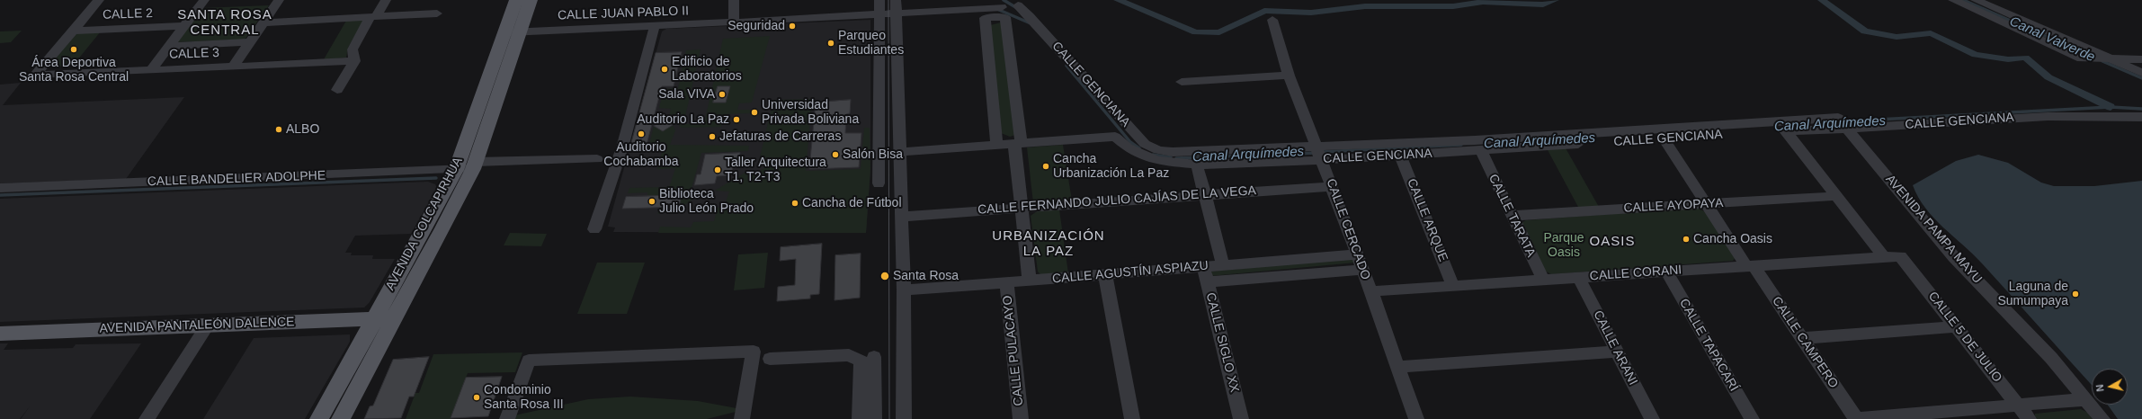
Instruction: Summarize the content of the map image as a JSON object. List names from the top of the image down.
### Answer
{
  "streets": {
    "main road": ["AVENIDA COLCAPIRHUA", "AVENIDA PANTALEÓN DALENCE"],
    "street": [
      "CALLE JUAN PABLO II",
      "CALLE 2",
      "CALLE 3",
      "CALLE GENCIANA",
      "CALLE BANDELIER ADOLPHE",
      "CALLE FERNANDO JULIO CAJÍAS DE LA VEGA",
      "CALLE AYOPAYA",
      "CALLE TARATA",
      "CALLE ARQUE",
      "CALLE CERCADO",
      "AVENIDA PAMPA MAYU",
      "CALLE AGUSTÍN ASPIAZU",
      "CALLE CORANI",
      "CALLE 5 DE JULIO",
      "CALLE SIGLO XX",
      "CALLE CAMPERO",
      "CALLE TAPACARÍ",
      "CALLE ARANI",
      "CALLE PULACAYO"
    ]
  },
  "crossings": [
    ["CALLE JUAN PABLO II", "AVENIDA COLCAPIRHUA"],
    ["CALLE 2", "CALLE 3"],
    ["CALLE GENCIANA", "CALLE TARATA"],
    ["CALLE GENCIANA", "CALLE ARQUE"],
    ["CALLE GENCIANA", "CALLE CERCADO"],
    ["CALLE GENCIANA", "AVENIDA PAMPA MAYU"],
    ["CALLE GENCIANA", "CALLE CAMPERO"],
    ["CALLE BANDELIER ADOLPHE", "AVENIDA COLCAPIRHUA"],
    ["CALLE FERNANDO JULIO CAJÍAS DE LA VEGA", "CALLE CERCADO"],
    ["CALLE AYOPAYA", "CALLE TARATA"],
    ["CALLE AYOPAYA", "CALLE CAMPERO"],
    ["CALLE TARATA", "CALLE CORANI"],
    ["CALLE ARQUE", "CALLE CORANI"],
    ["AVENIDA COLCAPIRHUA", "AVENIDA PANTALEÓN DALENCE"],
    ["CALLE CERCADO", "CALLE AGUSTÍN ASPIAZU"],
    ["CALLE CERCADO", "CALLE CORANI"],
    ["CALLE AGUSTÍN ASPIAZU", "CALLE SIGLO XX"],
    ["CALLE AGUSTÍN ASPIAZU", "CALLE PULACAYO"],
    ["CALLE CORANI", "CALLE 5 DE JULIO"],
    ["CALLE CORANI", "CALLE CAMPERO"],
    ["CALLE CORANI", "CALLE TAPACARÍ"],
    ["CALLE CORANI", "CALLE ARANI"]
  ],
  "districts": ["SANTA ROSA CENTRAL", "URBANIZACIÓN LA PAZ", "OASIS"],
  "water": ["Canal Valverde", "Canal Arquímedes"],
  "parks": ["Parque Oasis"],
  "places": [
    "Seguridad",
    "Parqueo Estudiantes",
    "Área Deportiva Santa Rosa Central",
    "Edificio de Laboratorios",
    "Sala VIVA",
    "Universidad Privada Boliviana",
    "Auditorio La Paz",
    "ALBO",
    "Auditorio Cochabamba",
    "Jefaturas de Carreras",
    "Salón Bisa",
    "Cancha Urbanización La Paz",
    "Taller Arquitectura T1, T2-T3",
    "Biblioteca Julio León Prado",
    "Cancha de Fútbol",
    "Cancha Oasis",
    "Santa Rosa",
    "Laguna de Sumumpaya",
    "Condominio Santa Rosa III"
  ],
  "north": "left"
}
